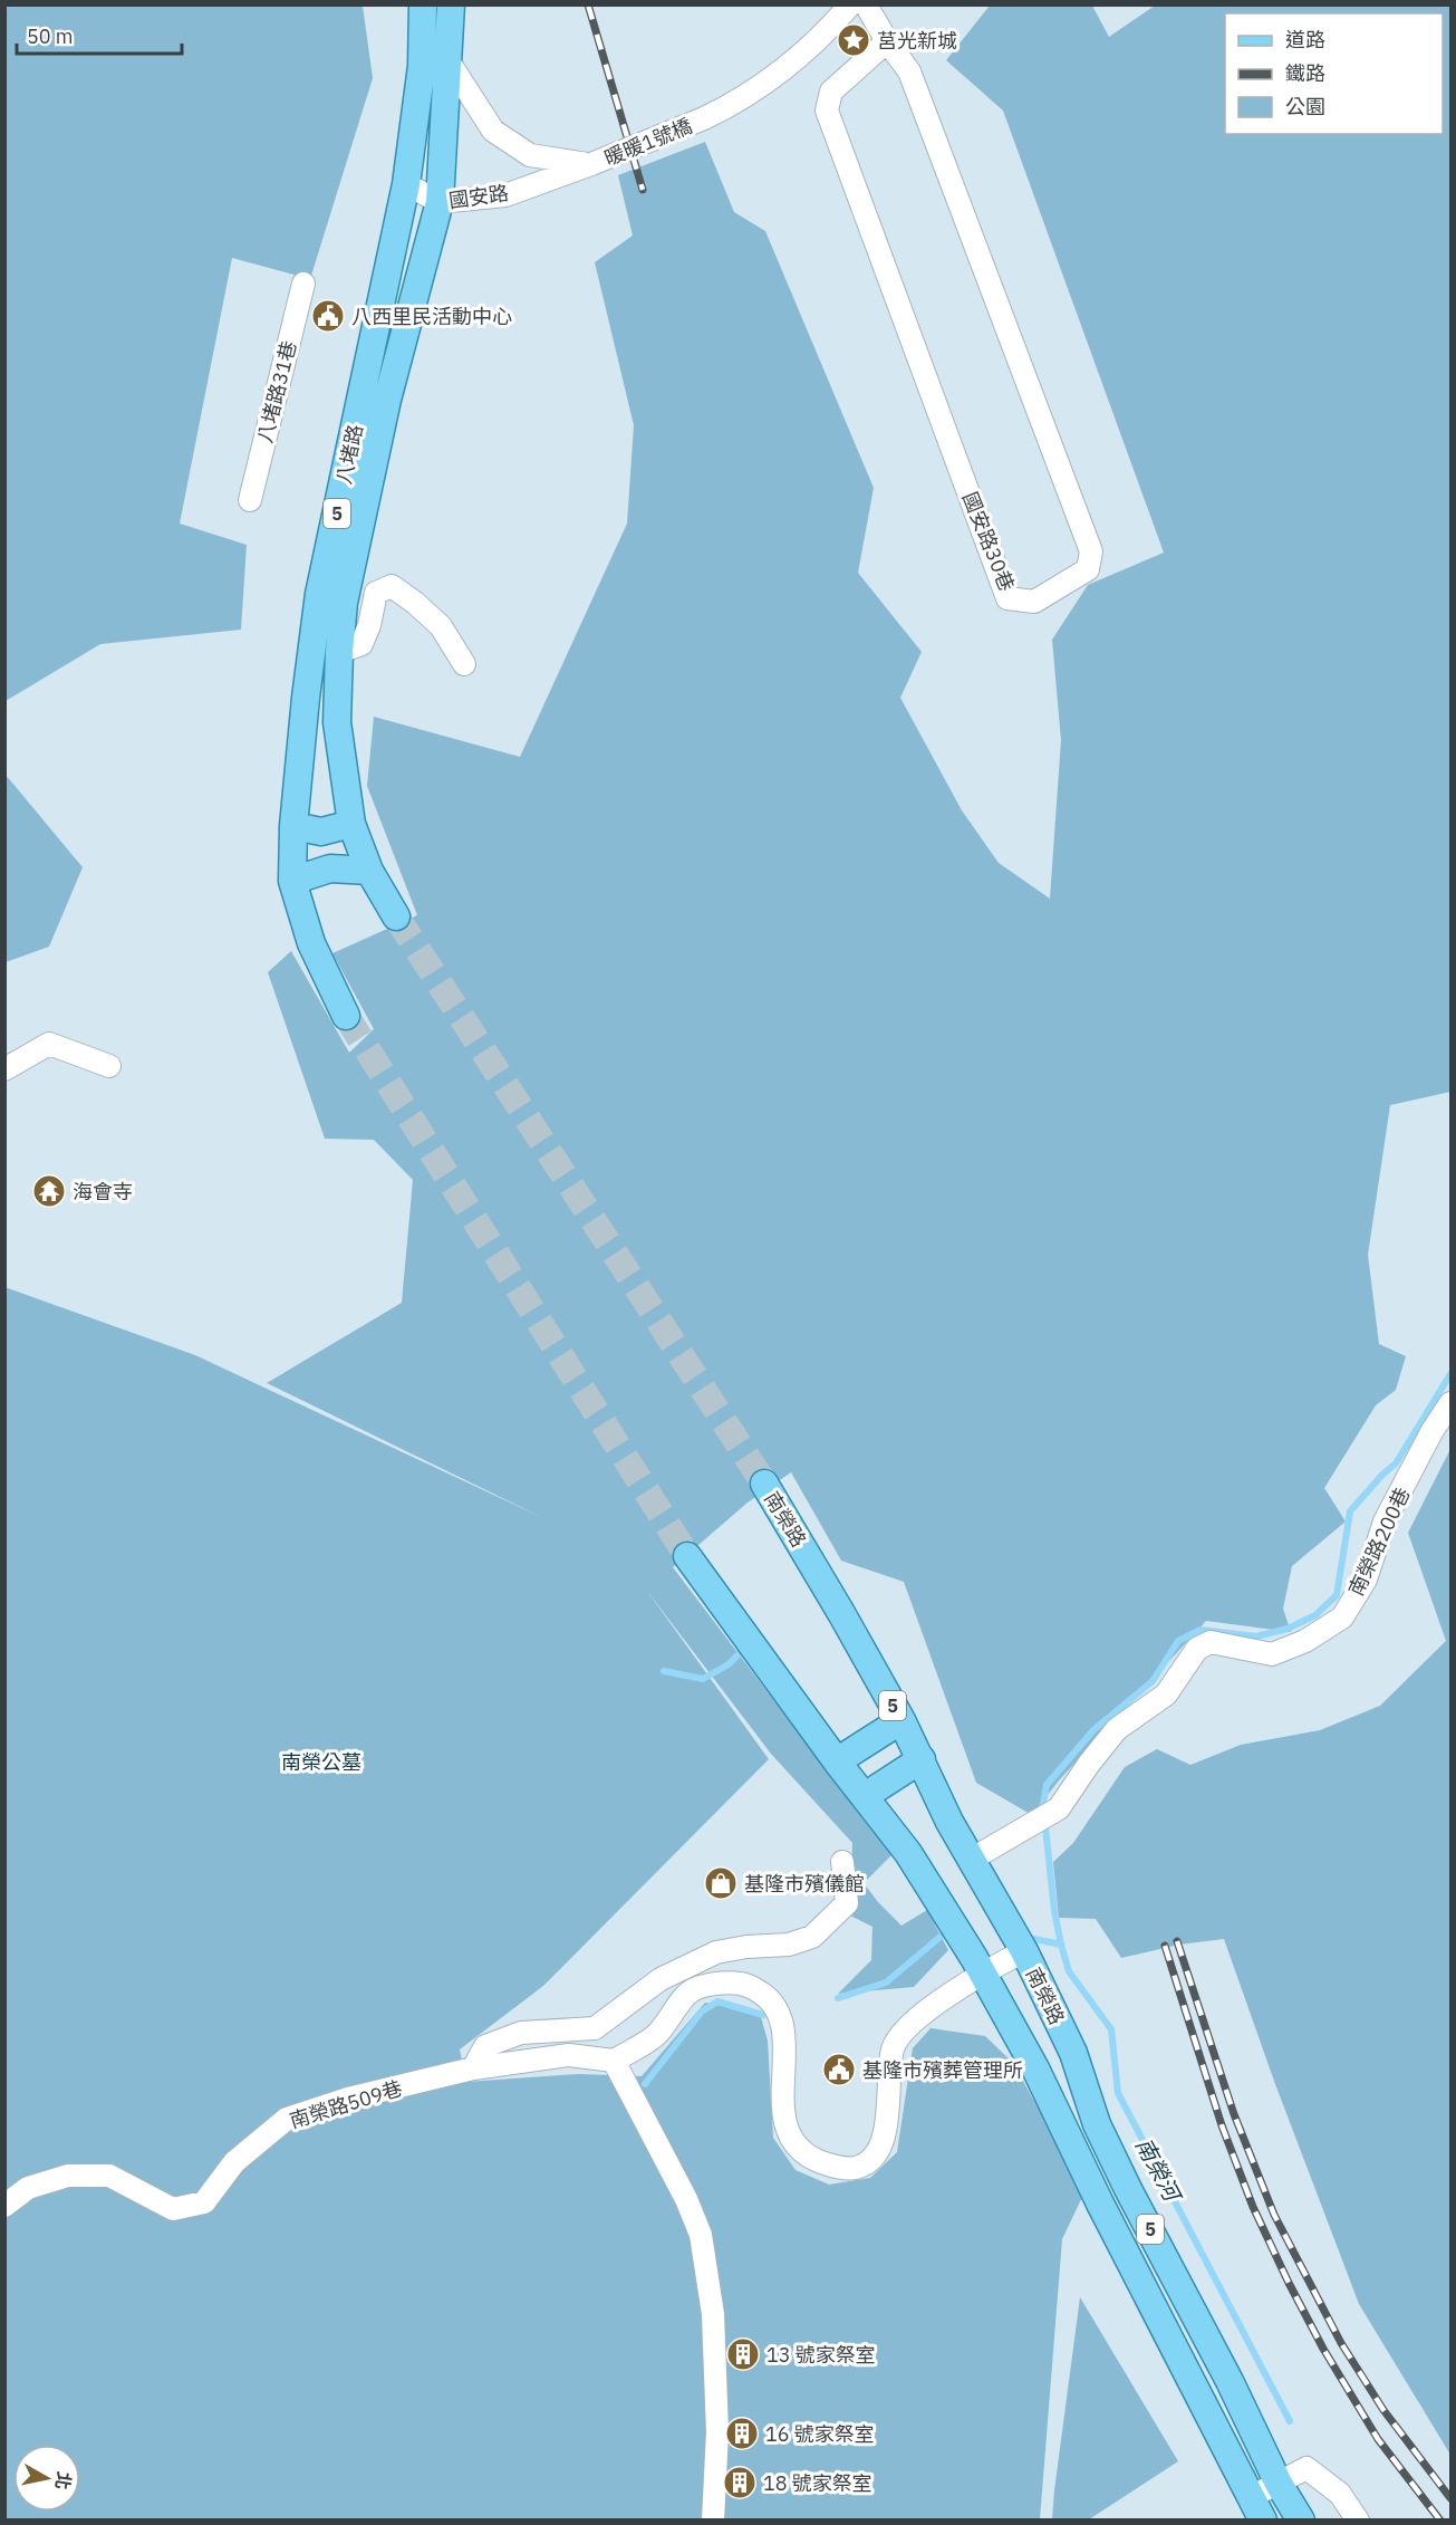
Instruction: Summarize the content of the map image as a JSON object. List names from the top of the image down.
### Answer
{
  "streets": {
    "main road": ["八堵路", "5", "南榮路"],
    "street": [
      "暖暖1號橋",
      "國安路",
      "八堵路31巷",
      "國安路30巷",
      "南榮路200巷",
      "南榮路509巷"
    ]
  },
  "crossings": [
    ["暖暖1號橋", "國安路"],
    ["國安路", "八堵路"],
    ["5", "南榮路"],
    ["南榮路", "南榮路200巷"]
  ],
  "water": ["南榮河"],
  "parks": ["南榮公墓"],
  "places": {
    "place": ["莒光新城"],
    "public building": ["八西里民活動中心", "基隆市殯葬管理所"],
    "temple": ["海會寺"],
    "shop": ["基隆市殯儀館"],
    "building": ["13 號家祭室", "16 號家祭室", "18 號家祭室"]
  },
  "legend": ["道路", "鐵路", "公園"],
  "scale_bar": "50 m",
  "north": "right"
}
